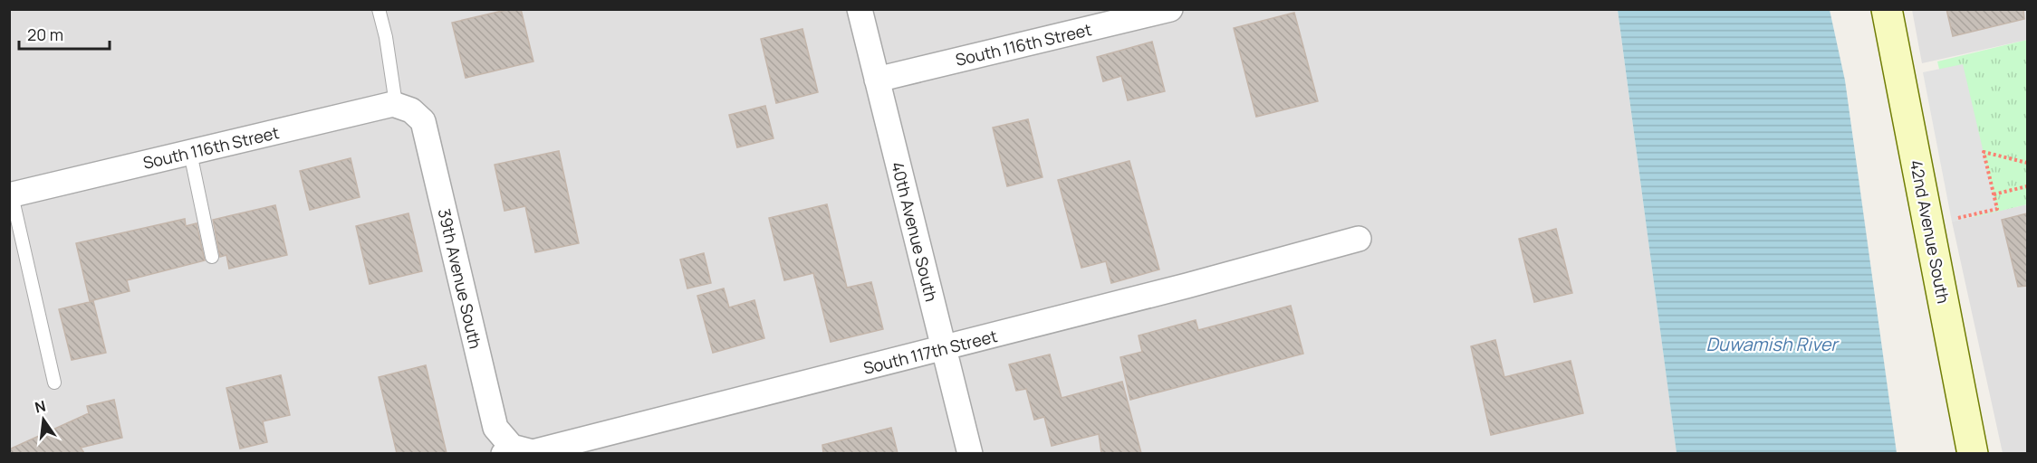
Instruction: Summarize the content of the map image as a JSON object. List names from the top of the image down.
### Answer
{
  "streets": {
    "street": [
      "South 116th Street",
      "40th Avenue South",
      "42nd Avenue South",
      "39th Avenue South",
      "South 117th Street"
    ]
  },
  "crossings": [
    ["South 116th Street", "40th Avenue South"],
    ["South 116th Street", "39th Avenue South"],
    ["40th Avenue South", "South 117th Street"],
    ["39th Avenue South", "South 117th Street"]
  ],
  "water": ["Duwamish River"],
  "scale_bar": "20 m",
  "north": "top"
}
